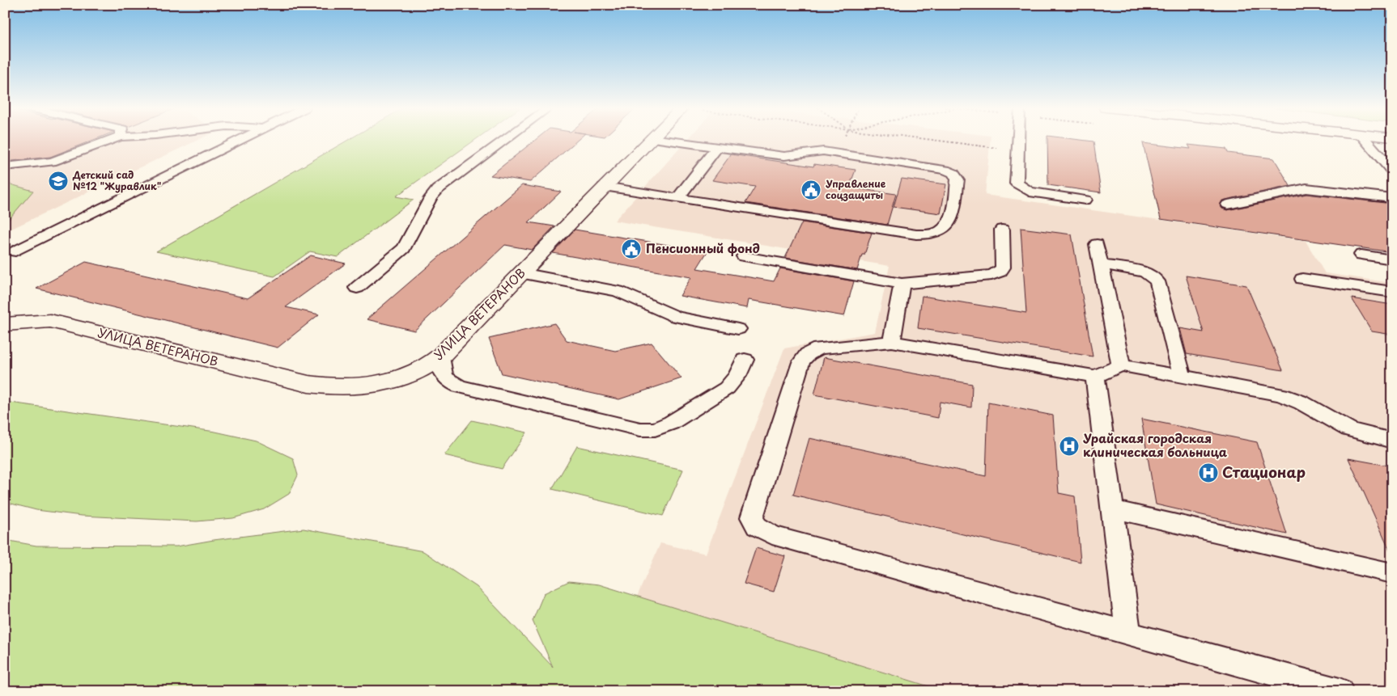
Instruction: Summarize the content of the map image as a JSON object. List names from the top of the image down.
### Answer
{
  "streets": {
    "street": ["УЛИЦА ВЕТЕРАНОВ"]
  },
  "places": {
    "school or university": ["Детский сад №12 \"Журавлик\""],
    "public building": ["Управление соцзащиты", "Пенсионный фонд"],
    "hospital": ["Урайская городская клиническая больница", "Стационар"]
  }
}
